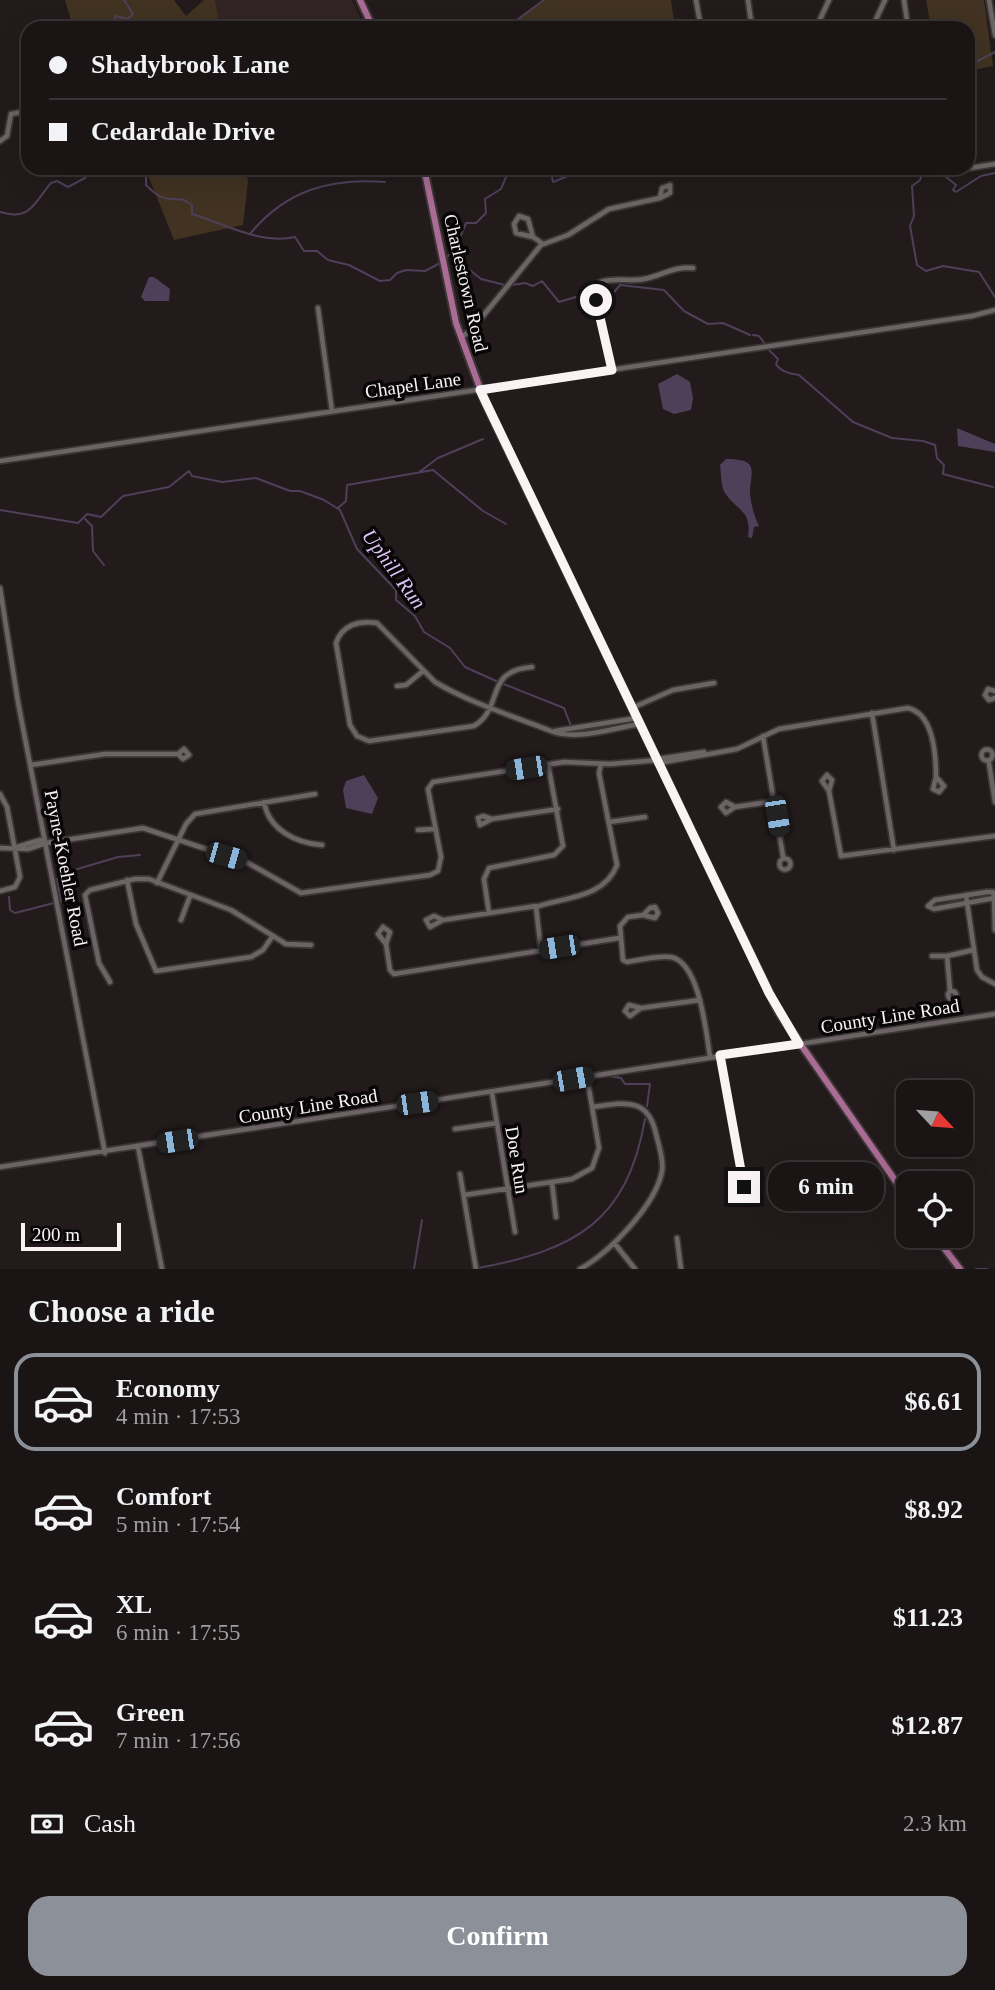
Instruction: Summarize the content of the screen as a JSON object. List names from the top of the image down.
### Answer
{
  "streets": {
    "main road": ["Charlestown Road"],
    "street": [
      "Chapel Lane",
      "Payne-Koehler Road",
      "County Line Road",
      "Doe Run"
    ]
  },
  "crossings": [
    ["Charlestown Road", "Chapel Lane"],
    ["Charlestown Road", "County Line Road"],
    ["Payne-Koehler Road", "County Line Road"],
    ["County Line Road", "Doe Run"]
  ],
  "water": ["Uphill Run"],
  "scale_bar": "200 m",
  "north": "bottom right",
  "page": {
    "banner": ["Shadybrook Lane", "Cedardale Drive"],
    "bubble": "6 min",
    "scale": "200 m",
    "heading": "Choose a ride",
    "list": [
      {
        "name": "Economy",
        "note": "4 min · 17:53",
        "value": "$6.61"
      },
      {
        "name": "Comfort",
        "note": "5 min · 17:54",
        "value": "$8.92"
      },
      {
        "name": "XL",
        "note": "6 min · 17:55",
        "value": "$11.23"
      },
      {
        "name": "Green",
        "note": "7 min · 17:56",
        "value": "$12.87"
      }
    ],
    "pay": ["Cash", "2.3 km"],
    "buttons": "Confirm"
  }
}
